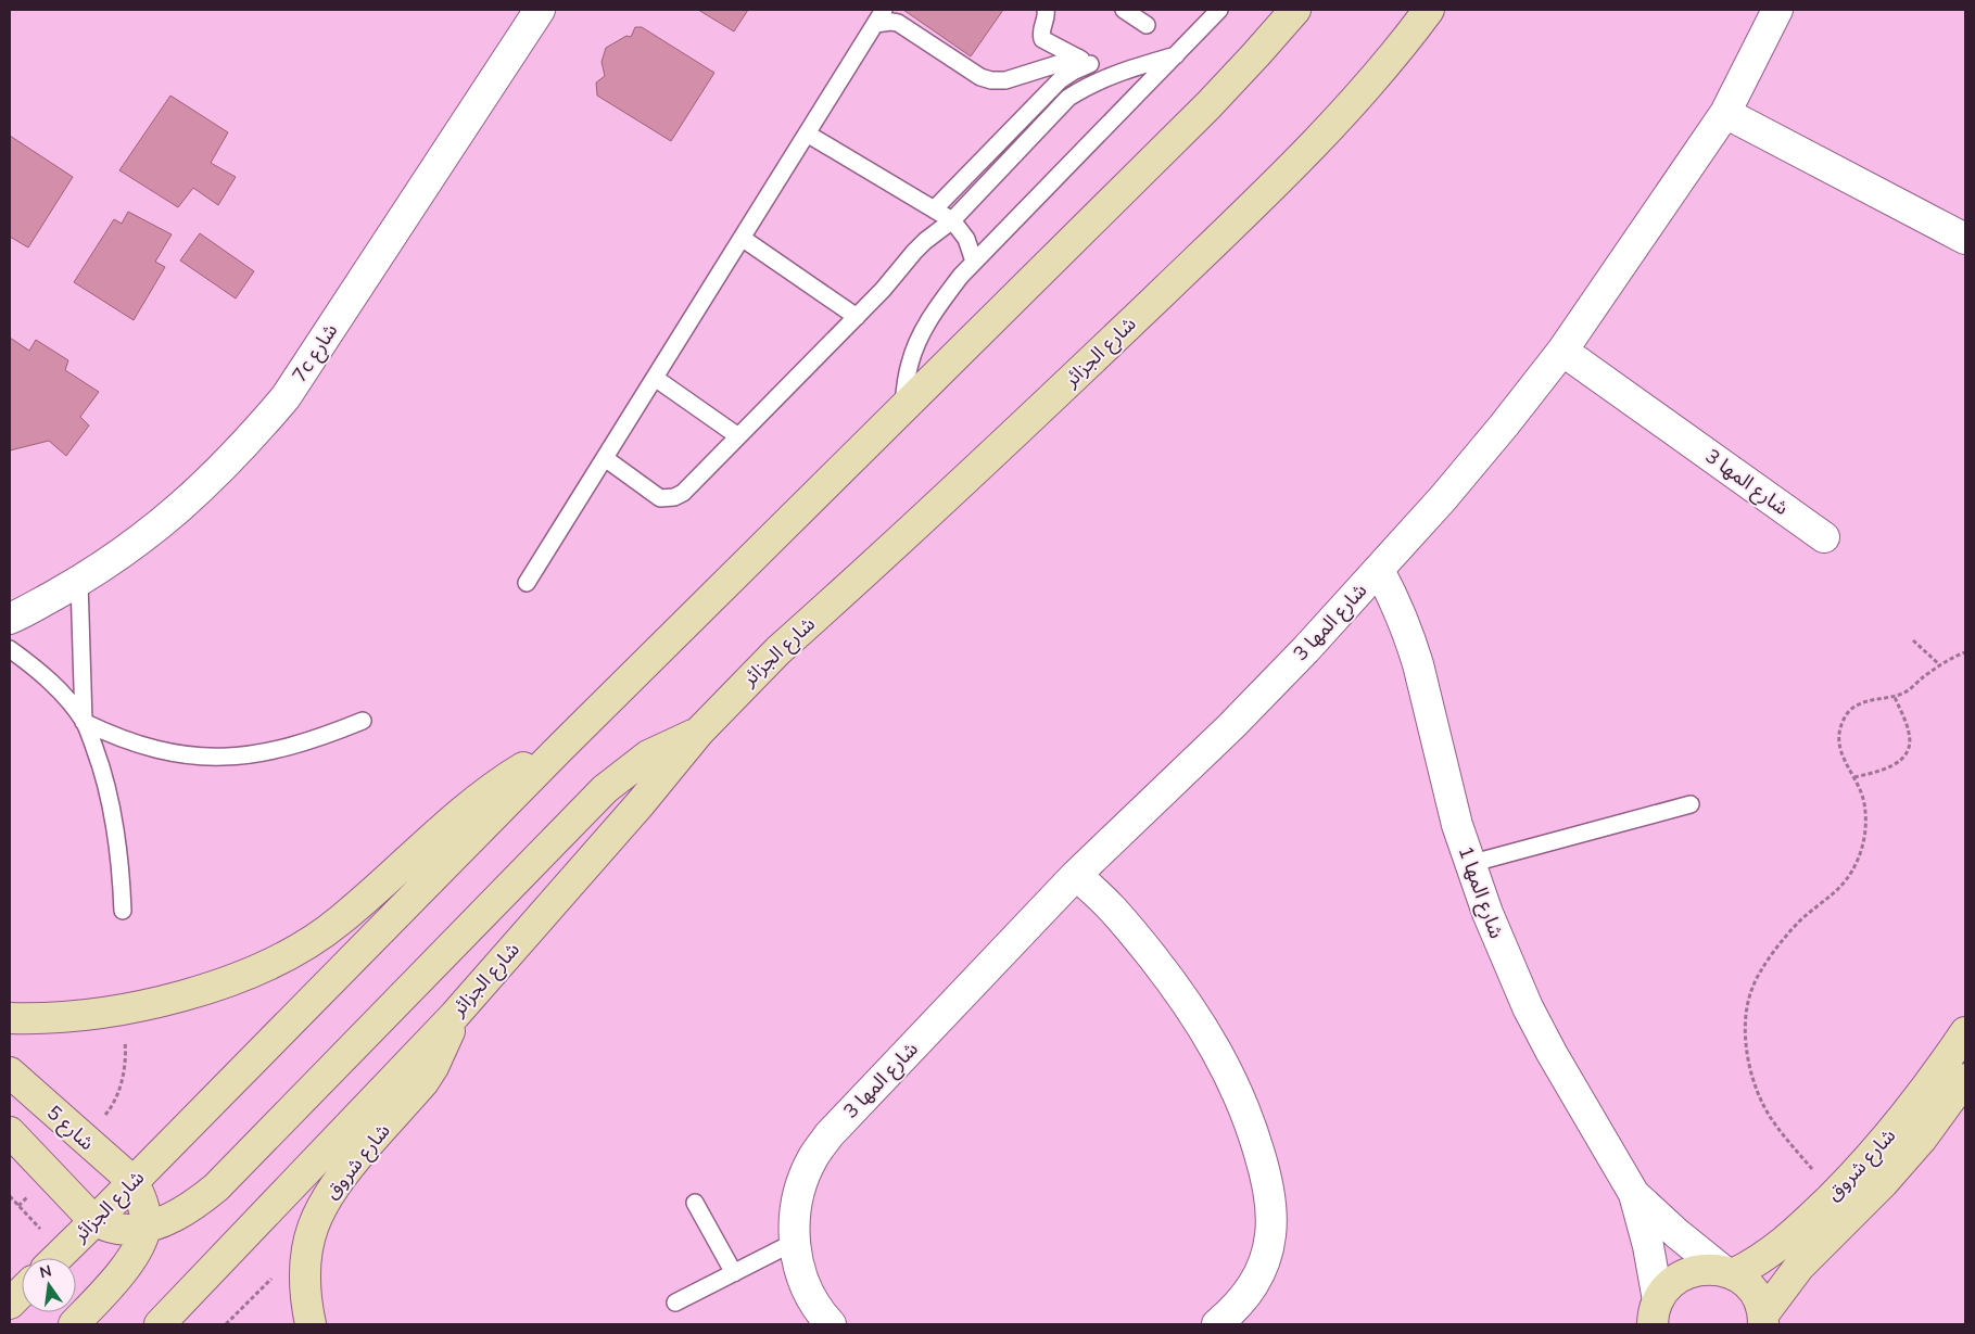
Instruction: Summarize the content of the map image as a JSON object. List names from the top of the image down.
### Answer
{
  "streets": {
    "main road": ["شارع الجزائر", "شارع 5", "شارع شروق"],
    "street": ["7c شارع", "شارع المها 3", "شارع المها 1"]
  },
  "crossings": [
    ["شارع الجزائر", "شارع 5"],
    ["شارع الجزائر", "شارع شروق"],
    ["شارع المها 3", "شارع المها 1"],
    ["شارع المها 1", "شارع شروق"]
  ],
  "north": "top"
}
